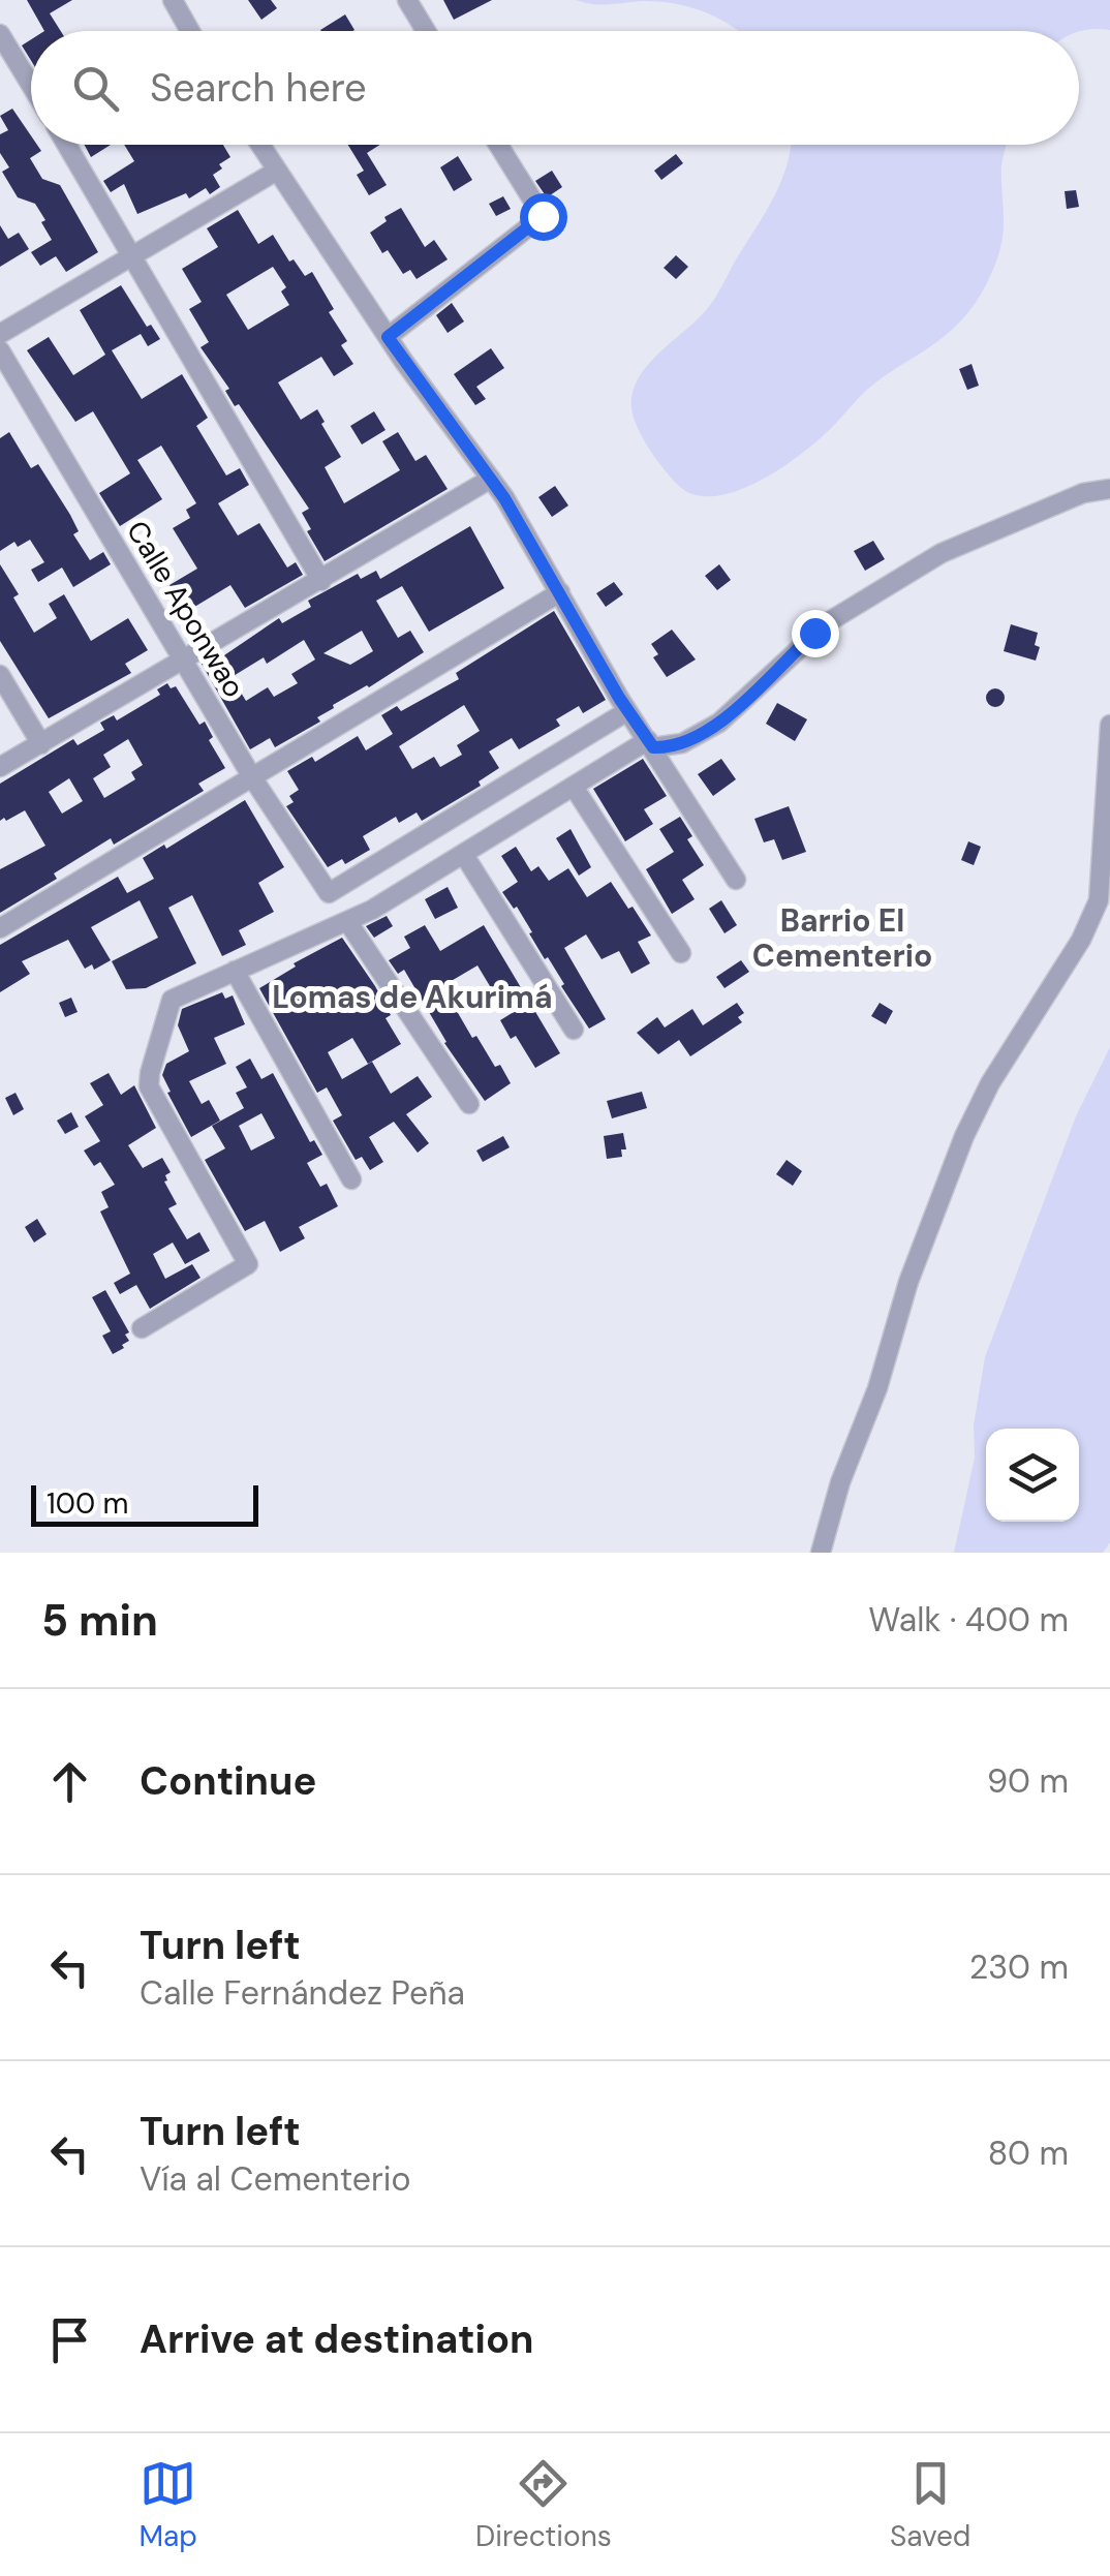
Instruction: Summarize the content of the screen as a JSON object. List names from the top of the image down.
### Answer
{
  "streets": {
    "street": ["Calle Aponwao"]
  },
  "districts": ["Barrio El Cementerio", "Lomas de Akurimá"],
  "scale_bar": "100 m",
  "page": {
    "search": "Search here",
    "scale": "100 m",
    "heading": ["5 min", "Walk · 400 m"],
    "list": [
      ["Continue", "90 m"],
      ["Turn left", "Calle Fernández Peña", "230 m"],
      ["Turn left", "Vía al Cementerio", "80 m"],
      "Arrive at destination"
    ],
    "nav": ["Map", "Directions", "Saved"]
  }
}
